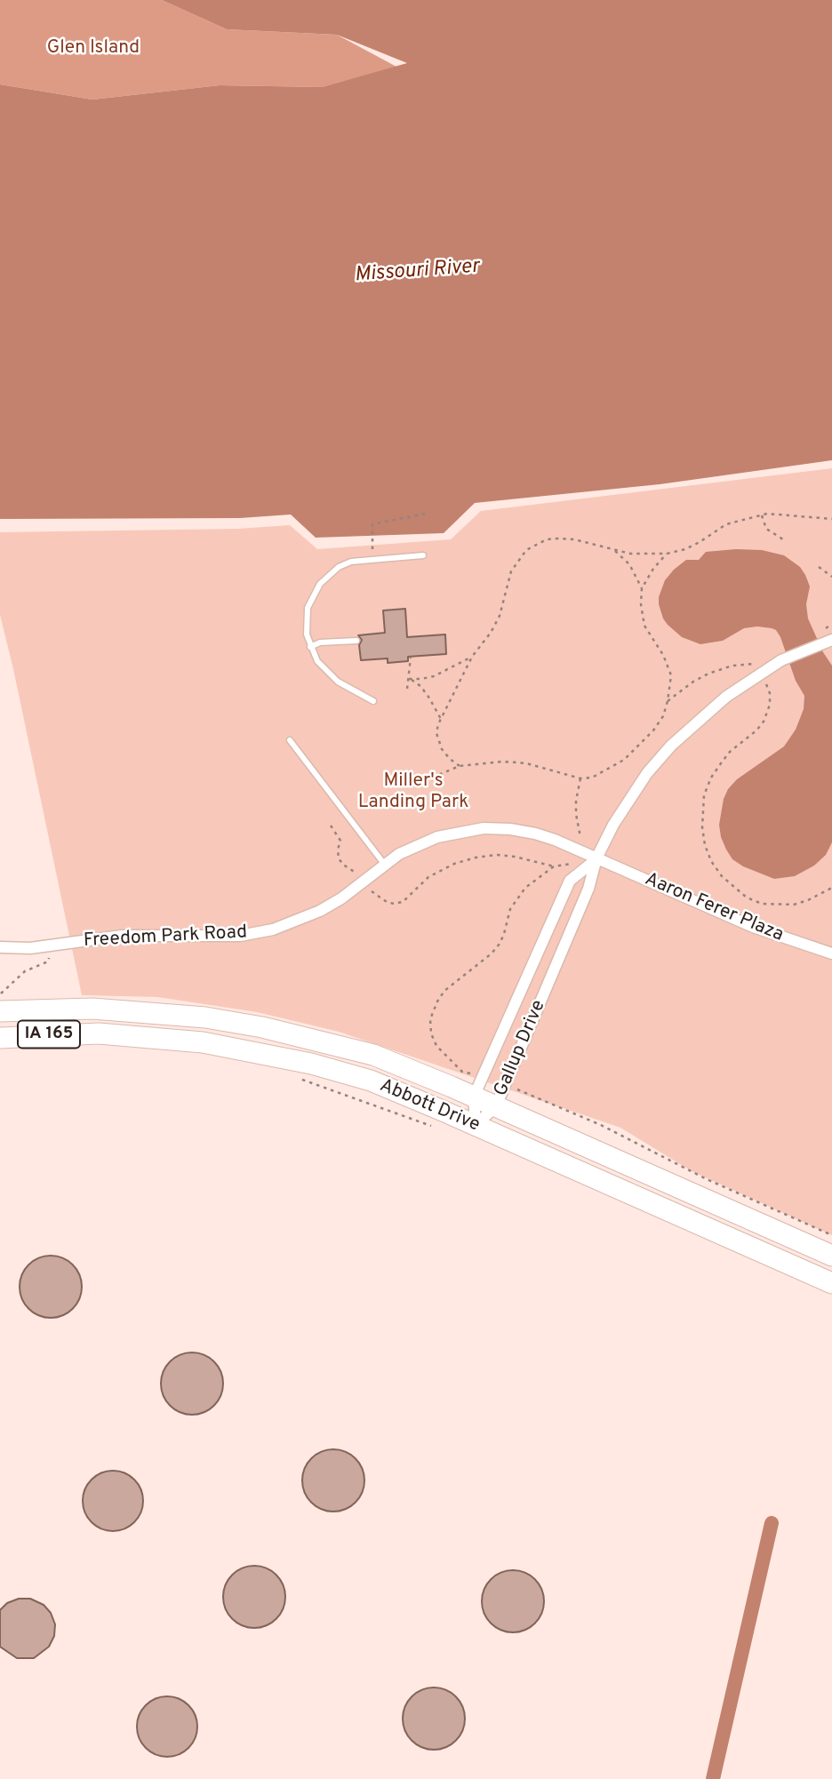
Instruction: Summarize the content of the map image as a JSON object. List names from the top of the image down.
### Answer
{
  "streets": {
    "highway": ["IA 165", "Abbott Drive"],
    "street": ["Aaron Ferer Plaza", "Freedom Park Road", "Gallup Drive"]
  },
  "crossings": [
    ["Aaron Ferer Plaza", "Freedom Park Road"],
    ["Aaron Ferer Plaza", "Gallup Drive"],
    ["Freedom Park Road", "Gallup Drive"],
    ["Gallup Drive", "Abbott Drive"]
  ],
  "water": ["Missouri River"],
  "parks": ["Glen Island", "Miller's Landing Park"]
}
